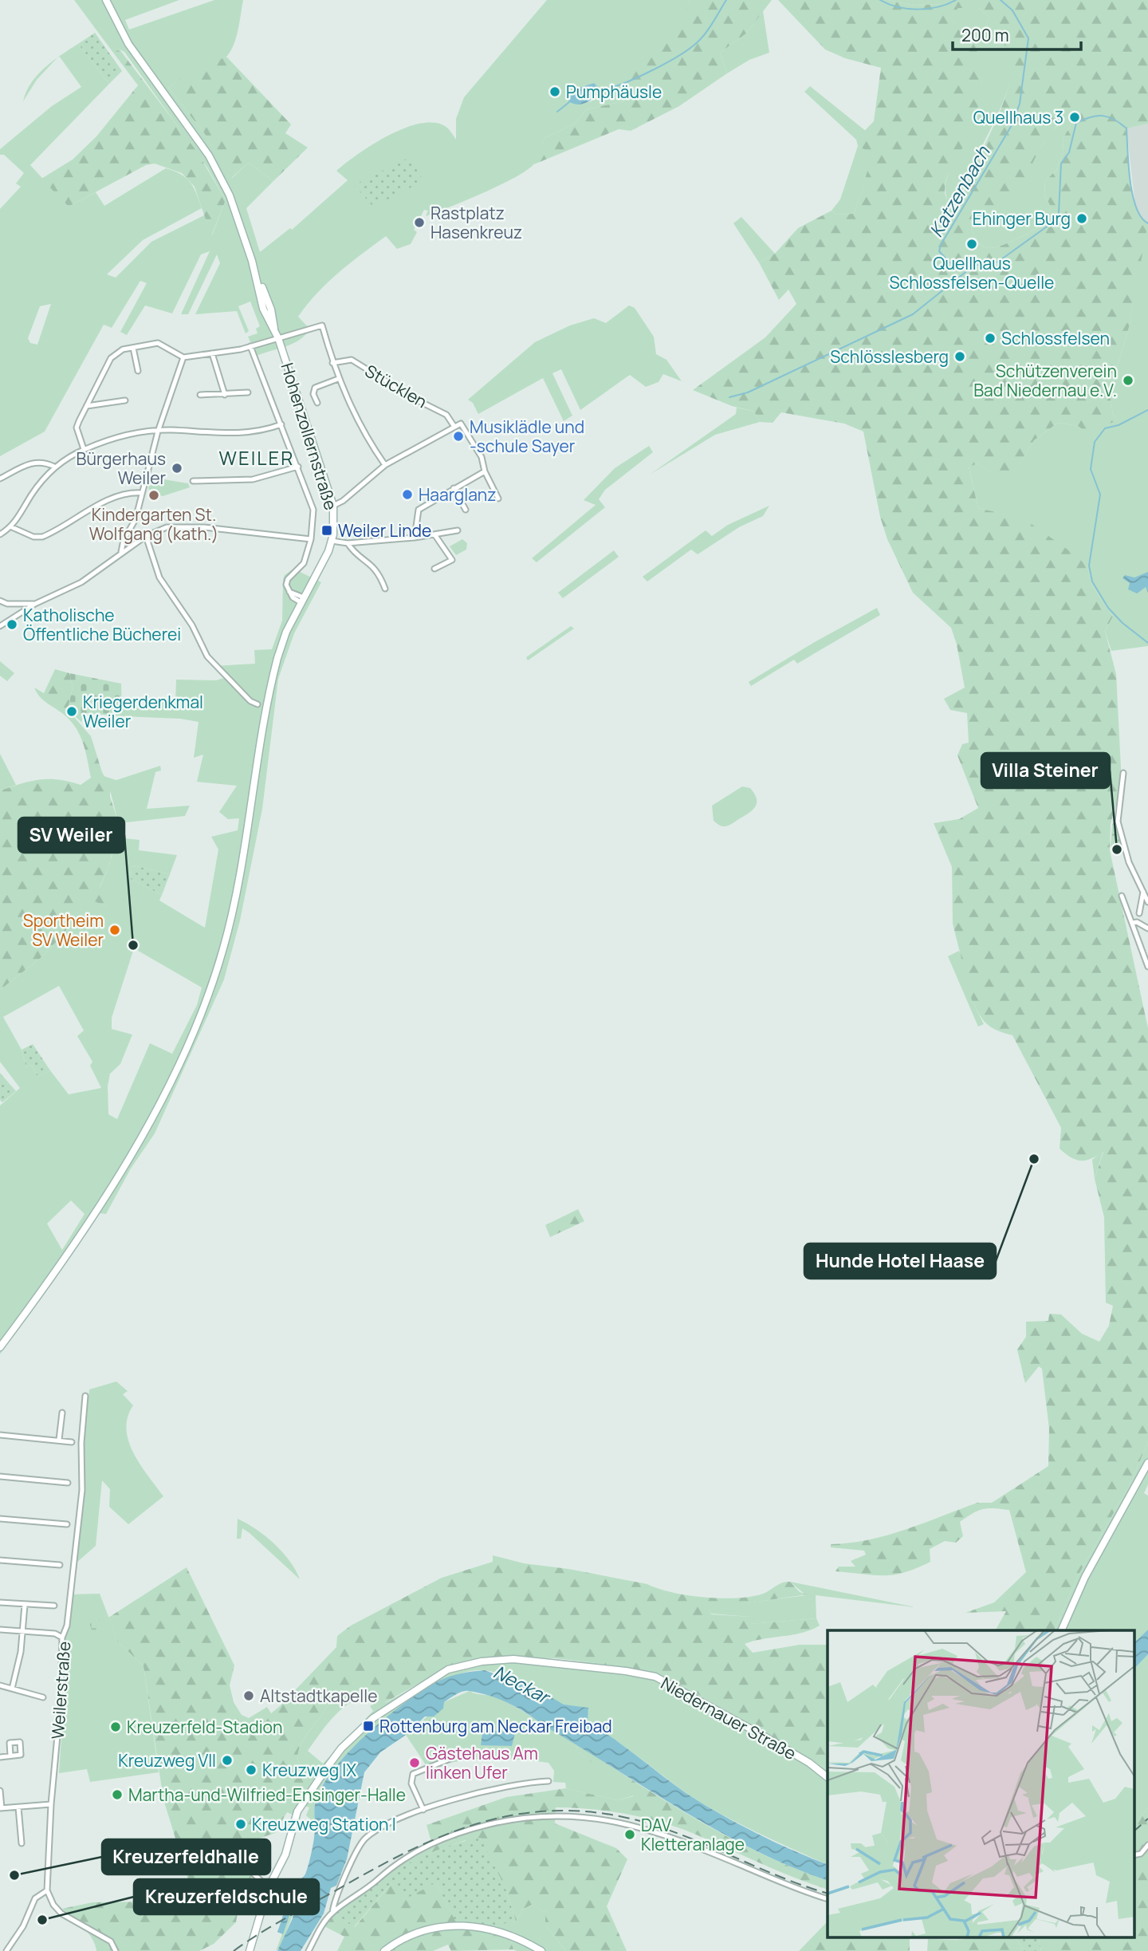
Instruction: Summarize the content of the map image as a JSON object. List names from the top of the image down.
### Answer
{
  "streets": {
    "main road": ["Hohenzollernstraße", "Niedernauer Straße"],
    "street": ["Stücklen", "Weilerstraße"]
  },
  "districts": ["WEILER"],
  "water": ["Katzenbach", "Neckar"],
  "places": {
    "other": [
      "Pumphäusle",
      "Quellhaus 3",
      "Ehinger Burg",
      "Rastplatz Hasenkreuz",
      "Quellhaus Schlossfelsen-Quelle",
      "Schlossfelsen",
      "Schlösslesberg",
      "Schützenverein Bad Niedernau e.V.",
      "Musiklädle und -schule Sayer",
      "Bürgerhaus Weiler",
      "Haarglanz",
      "Kindergarten St. Wolfgang (kath.)",
      "Katholische Öffentliche Bücherei",
      "Kriegerdenkmal Weiler",
      "Villa Steiner",
      "Sportheim SV Weiler",
      "SV Weiler",
      "Hunde Hotel Haase",
      "Altstadtkapelle",
      "Kreuzerfeld-Stadion",
      "Kreuzweg VII",
      "Gästehaus Am linken Ufer",
      "Kreuzweg IX",
      "Martha-und-Wilfried-Ensinger-Halle",
      "Kreuzweg Station I",
      "DAV Kletteranlage",
      "Kreuzerfeldhalle",
      "Kreuzerfeldschule"
    ],
    "transit": ["Weiler Linde", "Rottenburg am Neckar Freibad"]
  },
  "scale_bar": "200 m"
}
